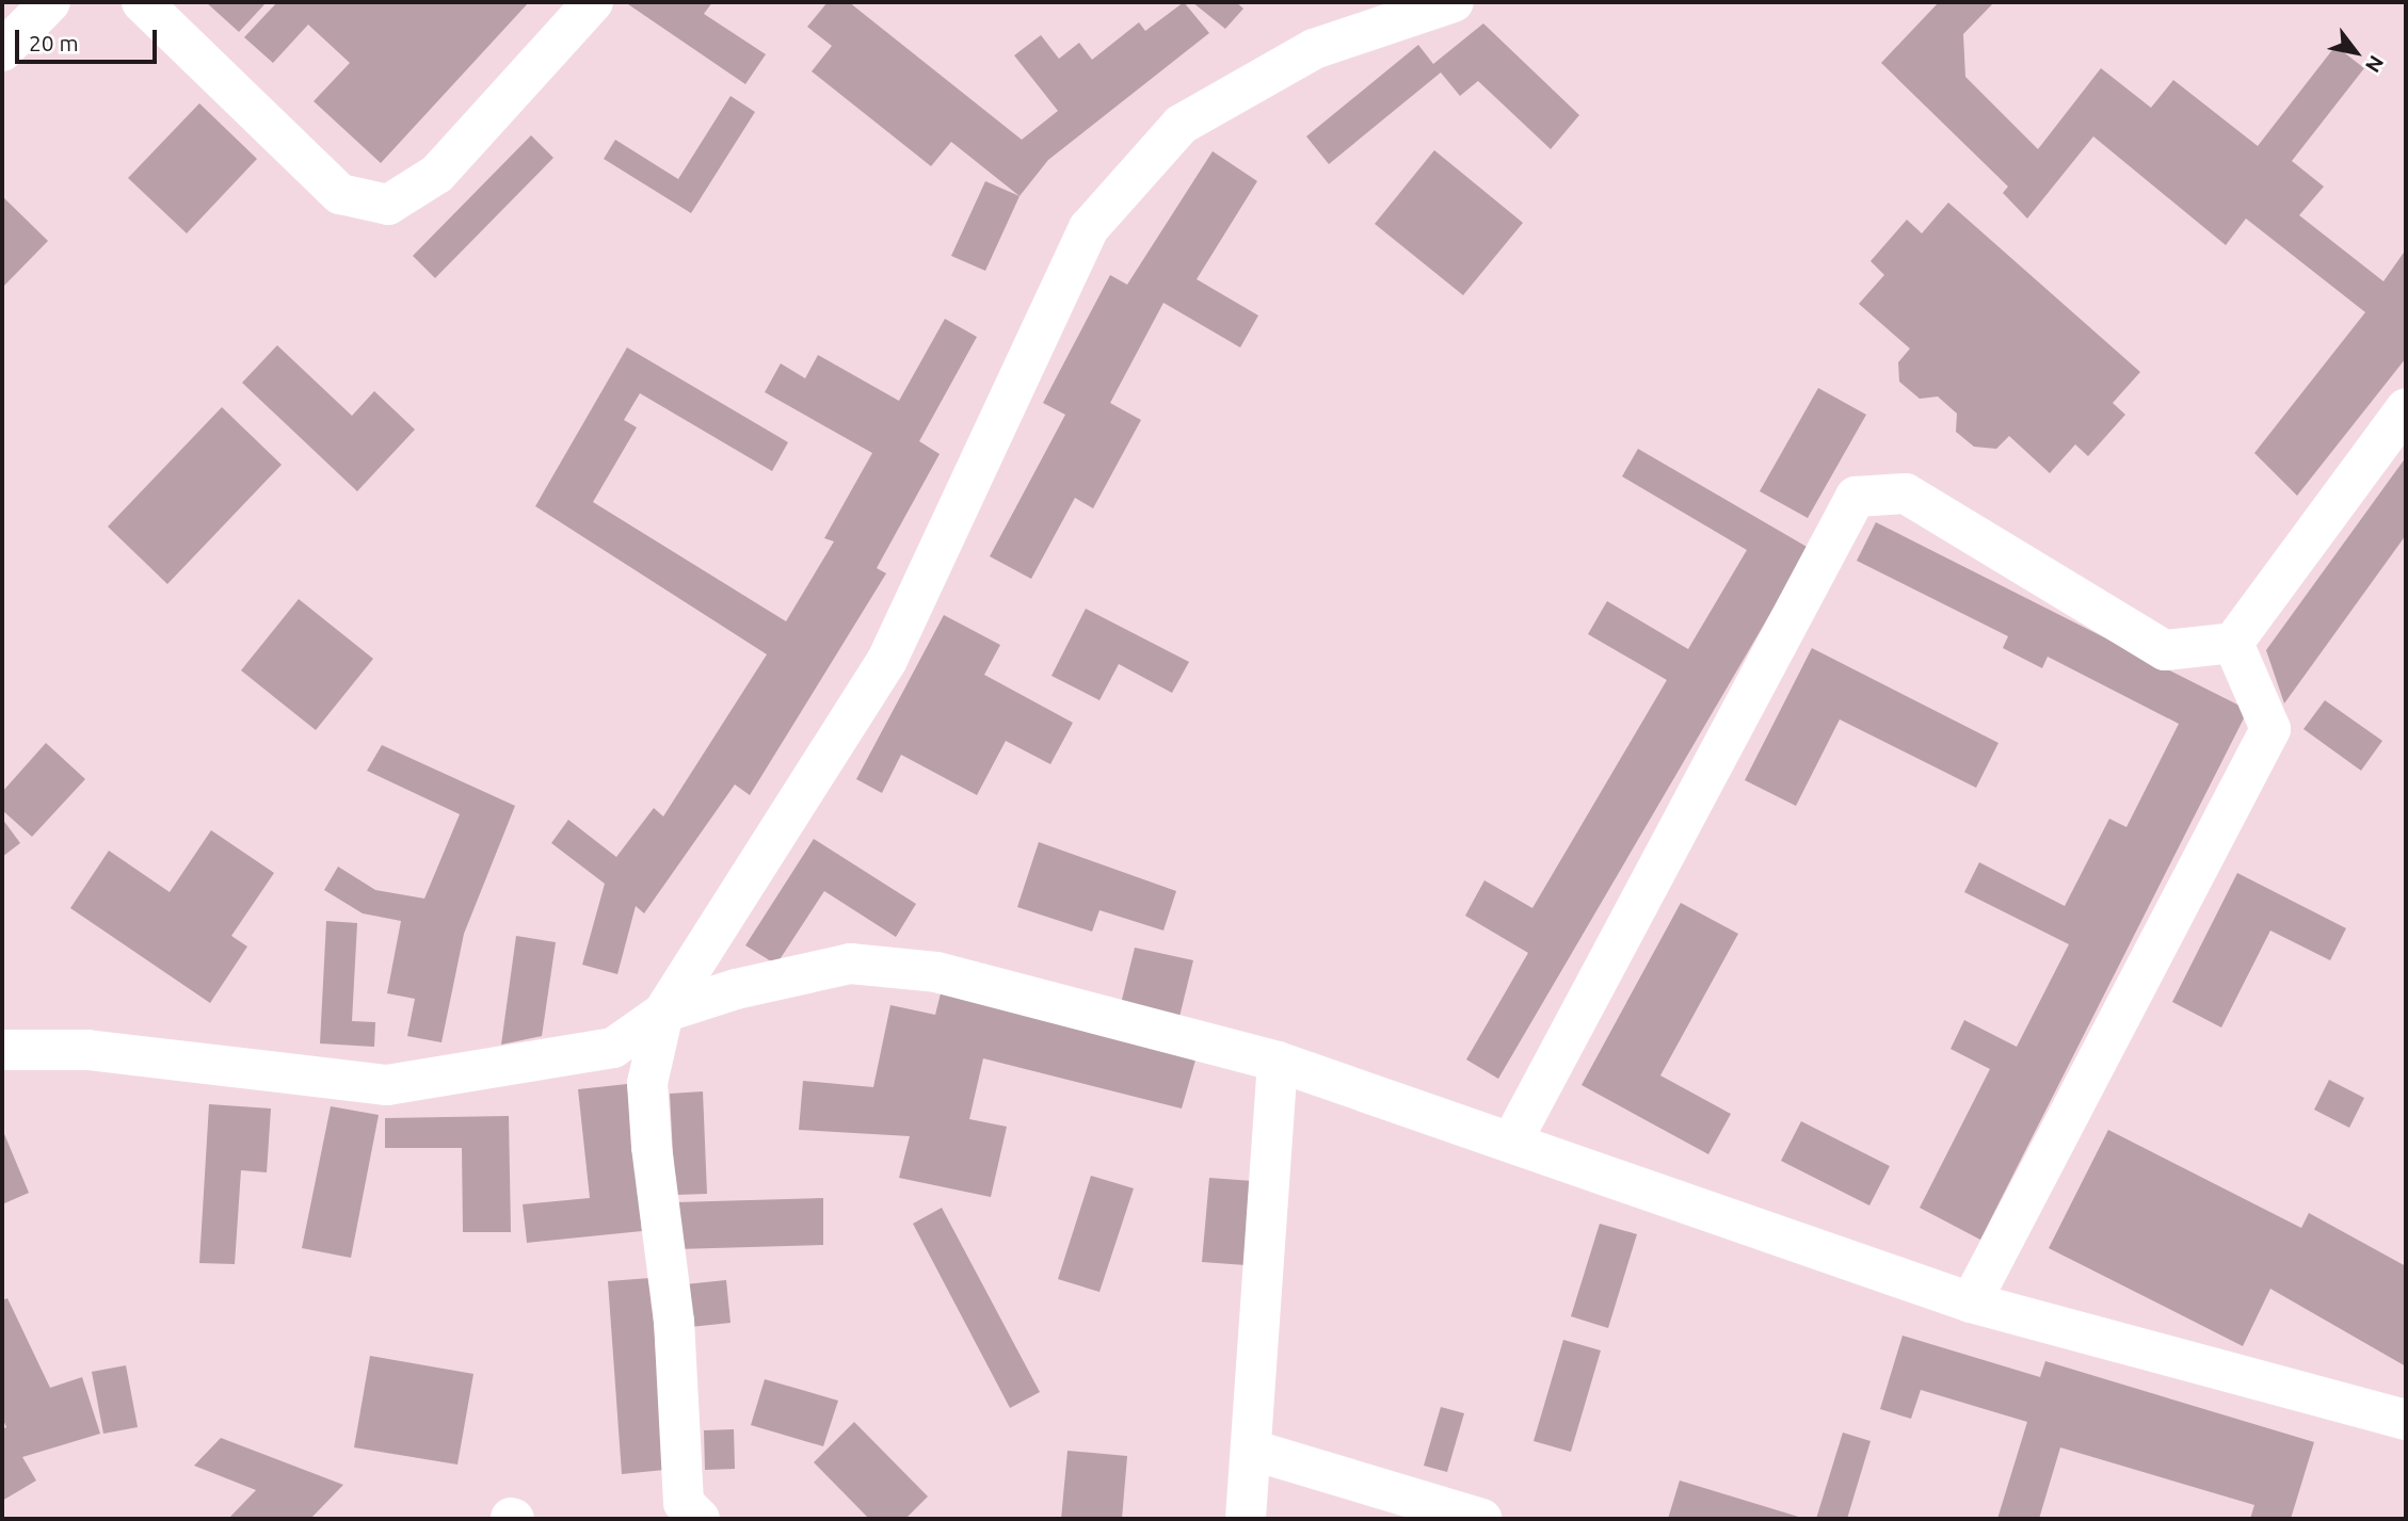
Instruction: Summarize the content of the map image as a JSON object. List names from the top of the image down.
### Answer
{
  "scale_bar": "20 m",
  "north": "bottom right"
}
